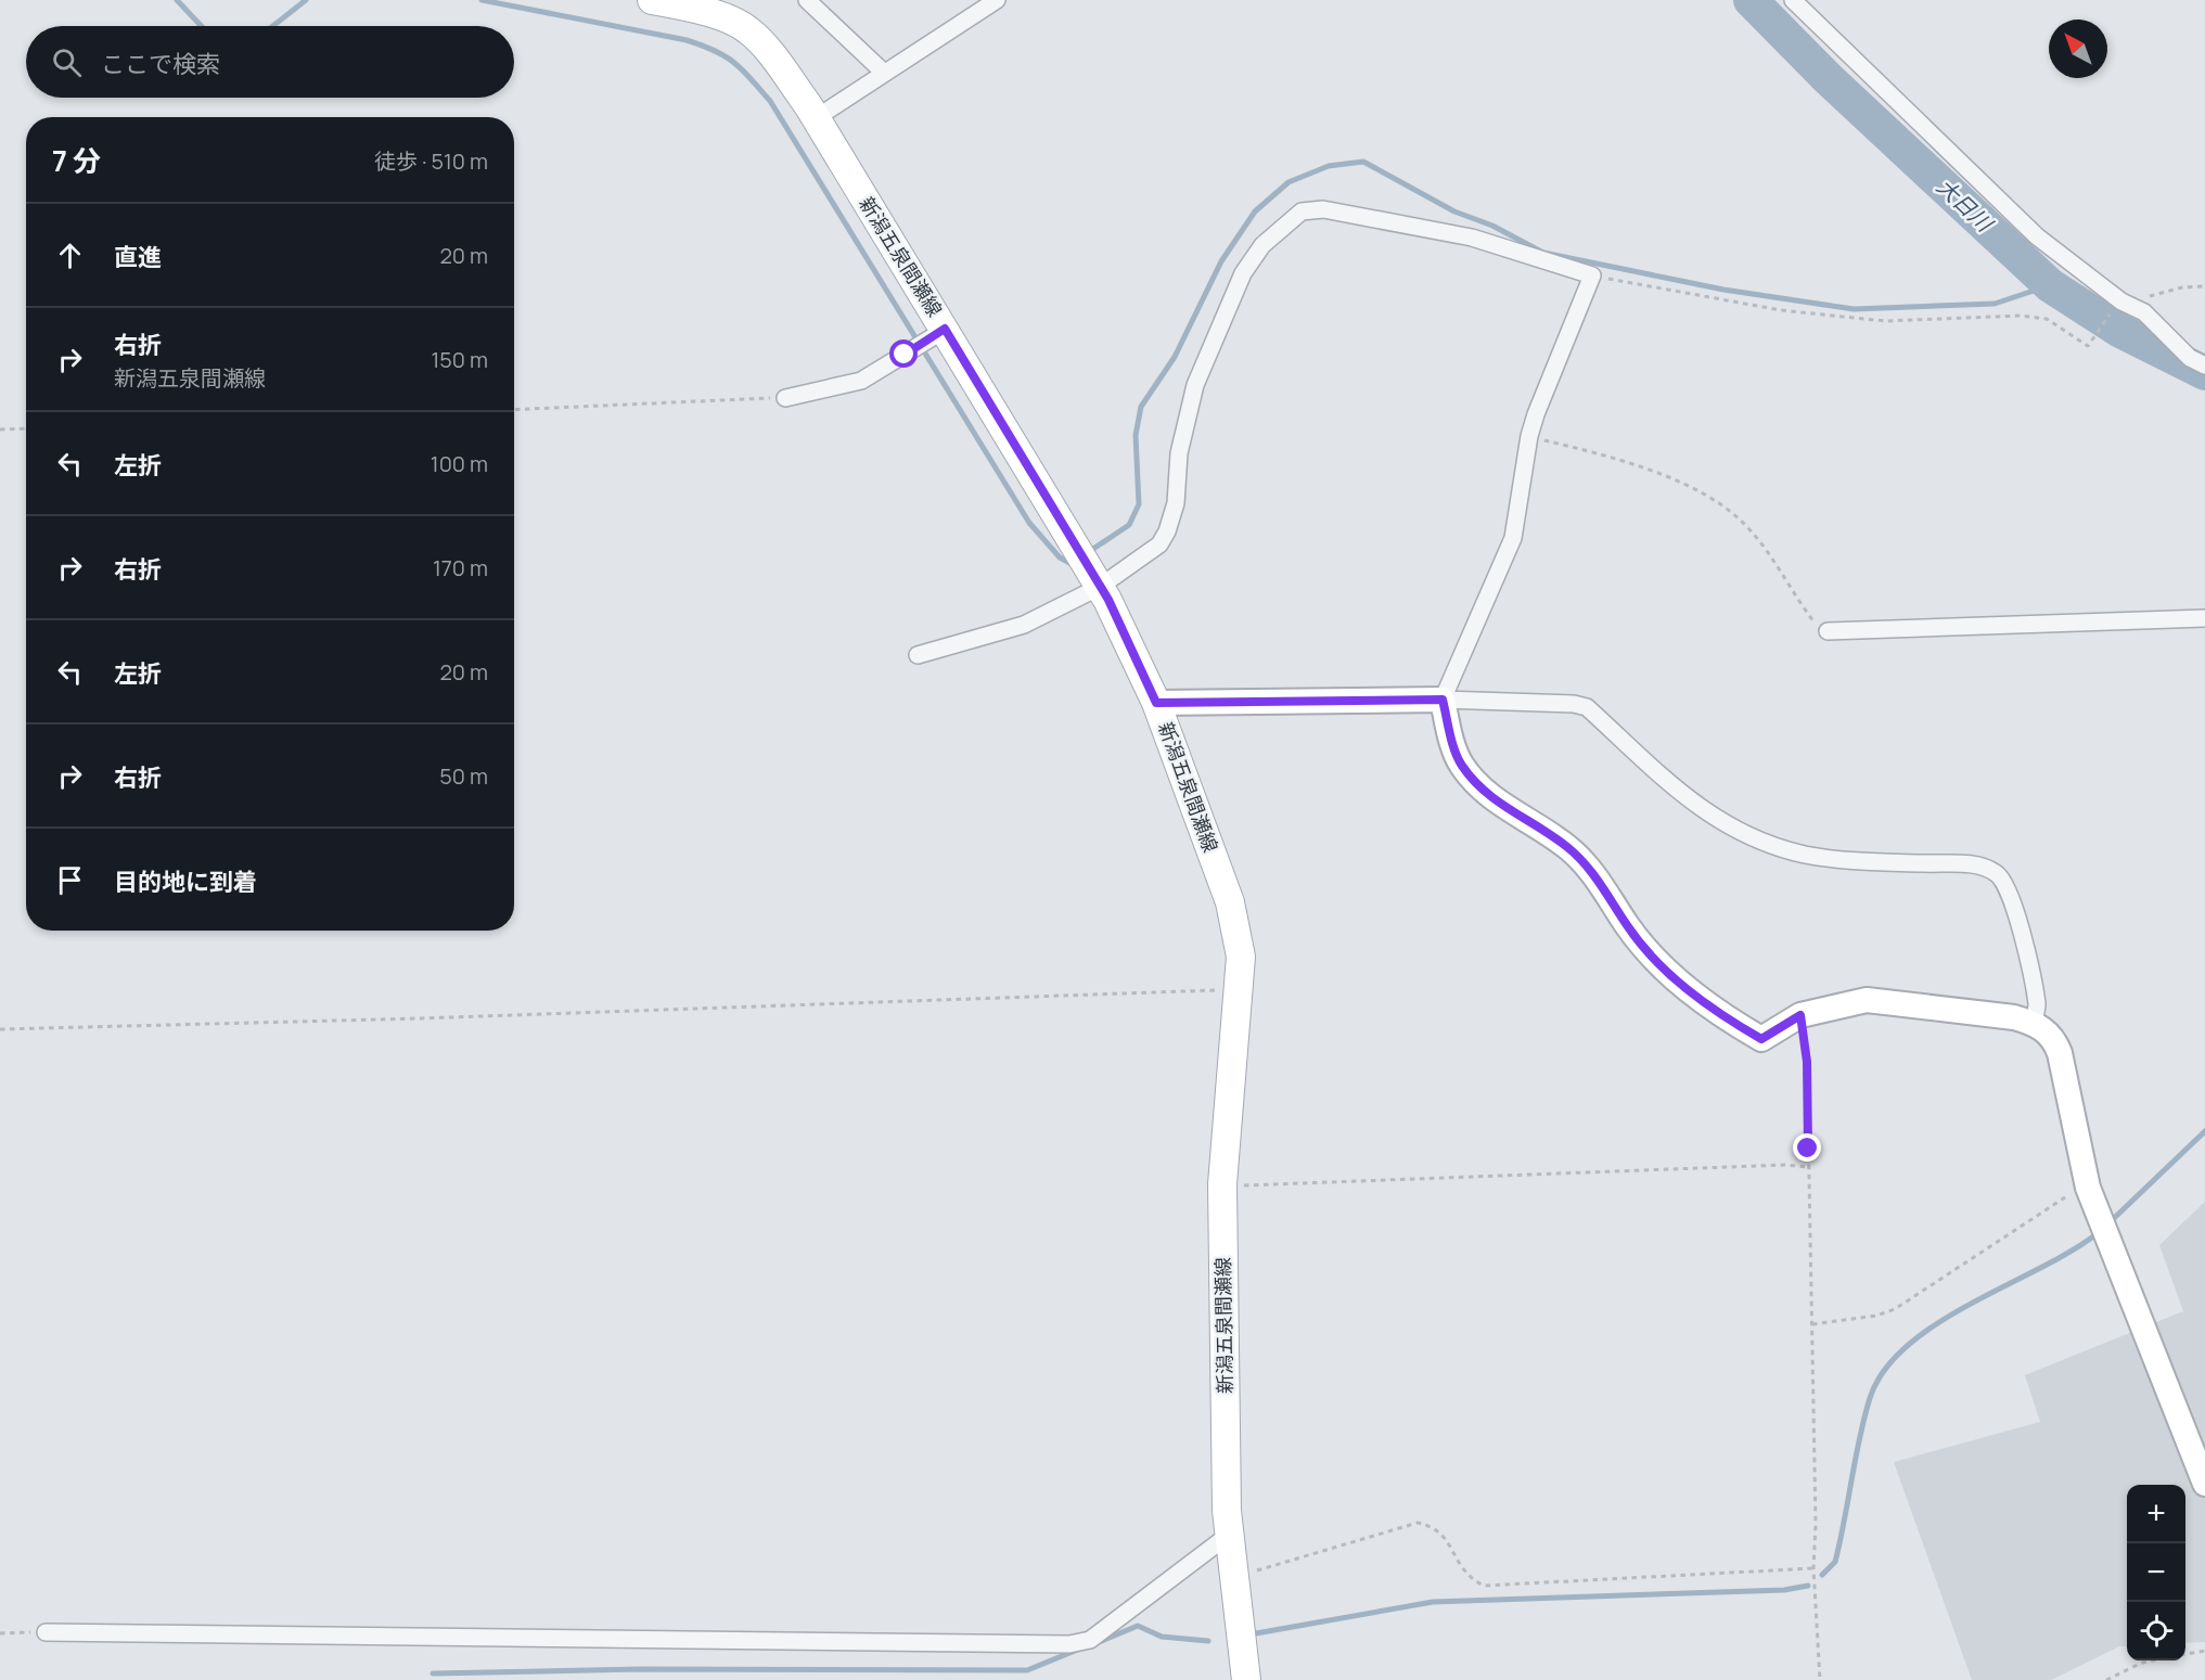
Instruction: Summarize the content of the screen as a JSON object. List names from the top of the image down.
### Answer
{
  "streets": {
    "main road": ["新潟五泉間瀬線"]
  },
  "water": ["大日川"],
  "north": "top left",
  "page": {
    "search": "ここで検索",
    "heading": ["7 分", "徒歩 · 510 m"],
    "list": [
      ["直進", "20 m"],
      ["右折", "新潟五泉間瀬線", "150 m"],
      ["左折", "100 m"],
      ["右折", "170 m"],
      ["左折", "20 m"],
      ["右折", "50 m"],
      "目的地に到着"
    ],
    "map_buttons": ["+", "−"]
  }
}
